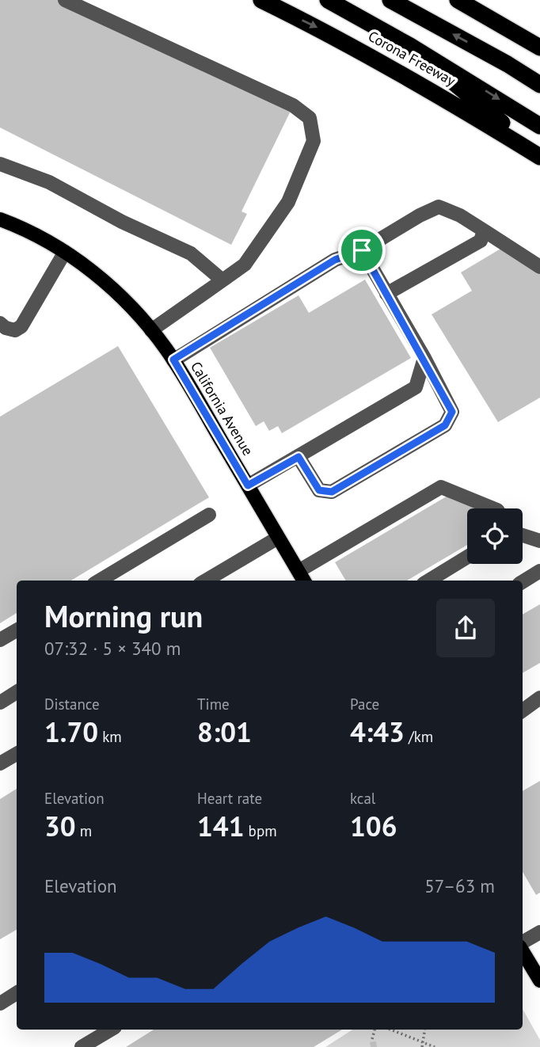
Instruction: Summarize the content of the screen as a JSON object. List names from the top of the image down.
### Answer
{
  "streets": {
    "highway": ["Corona Freeway"],
    "main road": ["California Avenue"]
  },
  "page": {
    "heading": ["Morning run", "07:32 · 5 × 340 m"],
    "stats": [
      ["Distance", "1.70 km"],
      ["Time", "8:01"],
      ["Pace", "4:43 /km"],
      ["Elevation", "30 m"],
      ["Heart rate", "141 bpm"],
      ["kcal", "106"]
    ],
    "chart": ["Elevation", "57–63 m"]
  }
}
